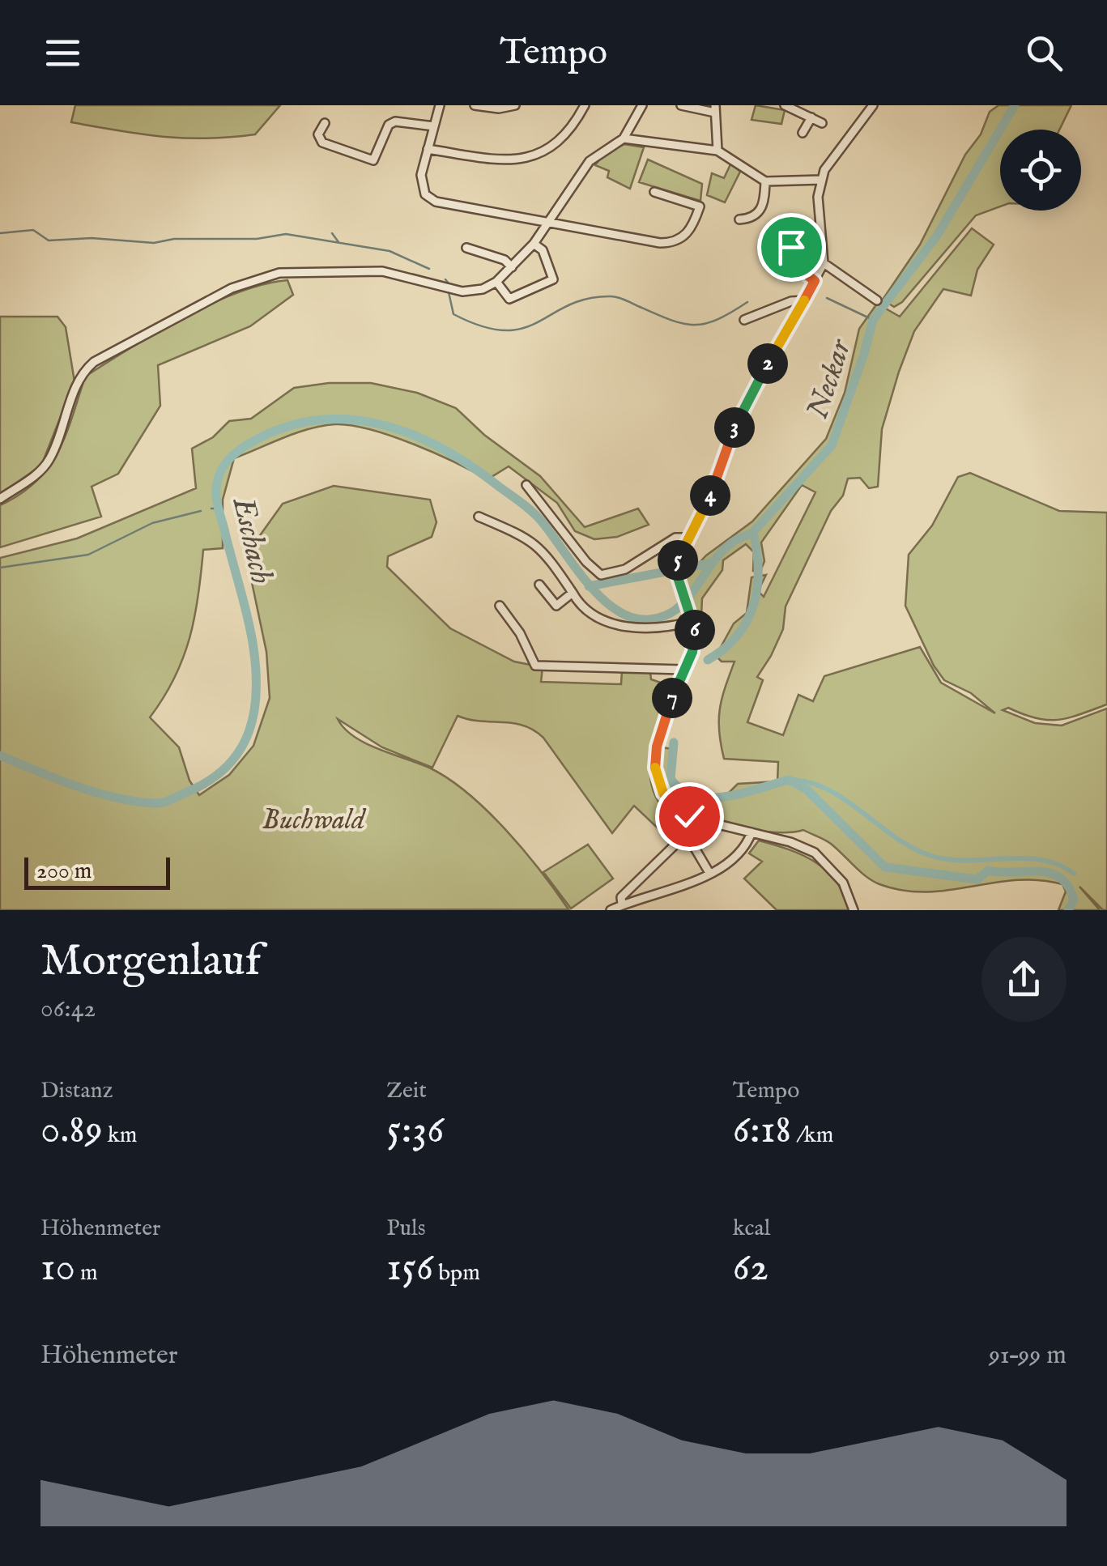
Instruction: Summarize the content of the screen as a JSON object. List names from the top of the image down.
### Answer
{
  "water": ["Neckar", "Eschach"],
  "parks": ["Buchwald"],
  "scale_bar": "200 m",
  "page": {
    "header": "Tempo",
    "pins": [
      "2",
      "3",
      "4",
      "5",
      "6",
      "7"
    ],
    "scale": "200 m",
    "heading": ["Morgenlauf", "06:42"],
    "stats": [
      ["Distanz", "0.89 km"],
      ["Zeit", "5:36"],
      ["Tempo", "6:18 /km"],
      ["Höhenmeter", "10 m"],
      ["Puls", "156 bpm"],
      ["kcal", "62"]
    ],
    "chart": ["Höhenmeter", "91–99 m"]
  }
}
